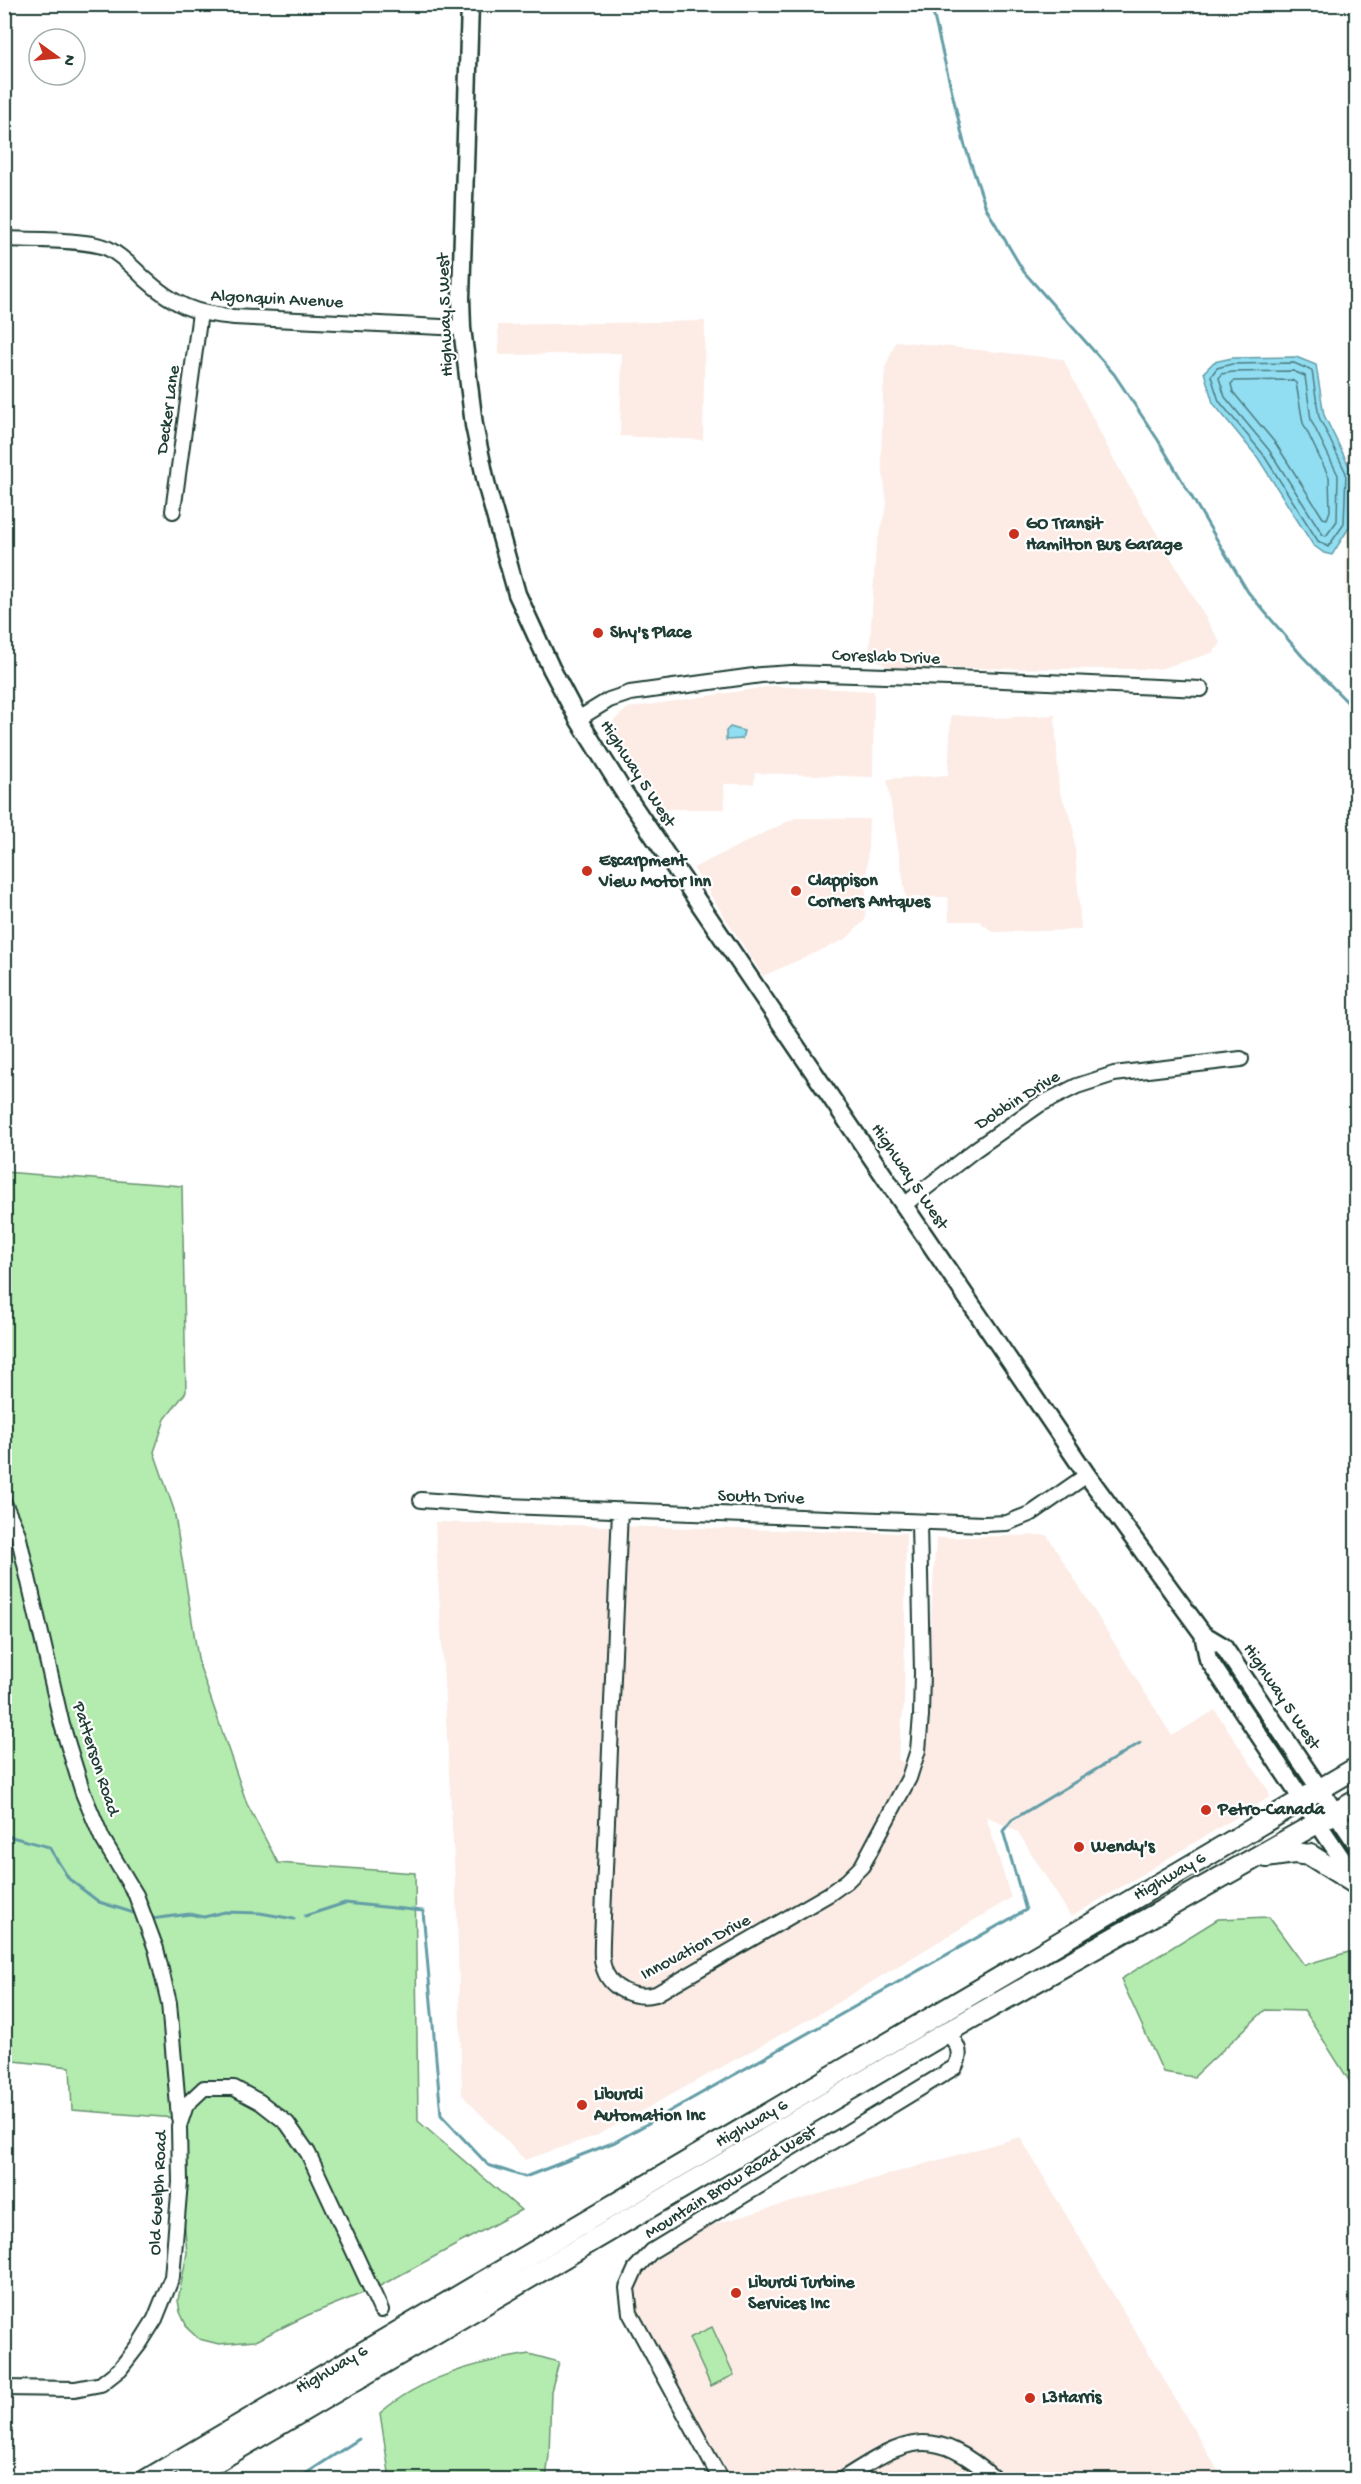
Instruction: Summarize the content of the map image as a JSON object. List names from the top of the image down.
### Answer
{
  "streets": {
    "highway": ["Highway 6"],
    "main road": ["Highway 5 West"],
    "street": [
      "Algonquin Avenue",
      "Decker Lane",
      "Coreslab Drive",
      "Dobbin Drive",
      "South Drive",
      "Patterson Road",
      "Innovation Drive",
      "Mountain Brow Road West",
      "Old Guelph Road"
    ]
  },
  "crossings": [
    ["Algonquin Avenue", "Highway 5 West"],
    ["Algonquin Avenue", "Decker Lane"],
    ["Highway 5 West", "Coreslab Drive"],
    ["Highway 5 West", "Dobbin Drive"],
    ["Highway 5 West", "South Drive"],
    ["Highway 5 West", "Highway 6"],
    ["South Drive", "Innovation Drive"],
    ["Patterson Road", "Old Guelph Road"],
    ["Highway 6", "Mountain Brow Road West"]
  ],
  "places": [
    "GO Transit Hamilton Bus Garage",
    "Shy's Place",
    "Escarpment View Motor Inn",
    "Clappison Corners Antques",
    "Petro-Canada",
    "Wendy's",
    "Liburdi Automation Inc",
    "Liburdi Turbine Services Inc",
    "L3Harris"
  ],
  "north": "right"
}
